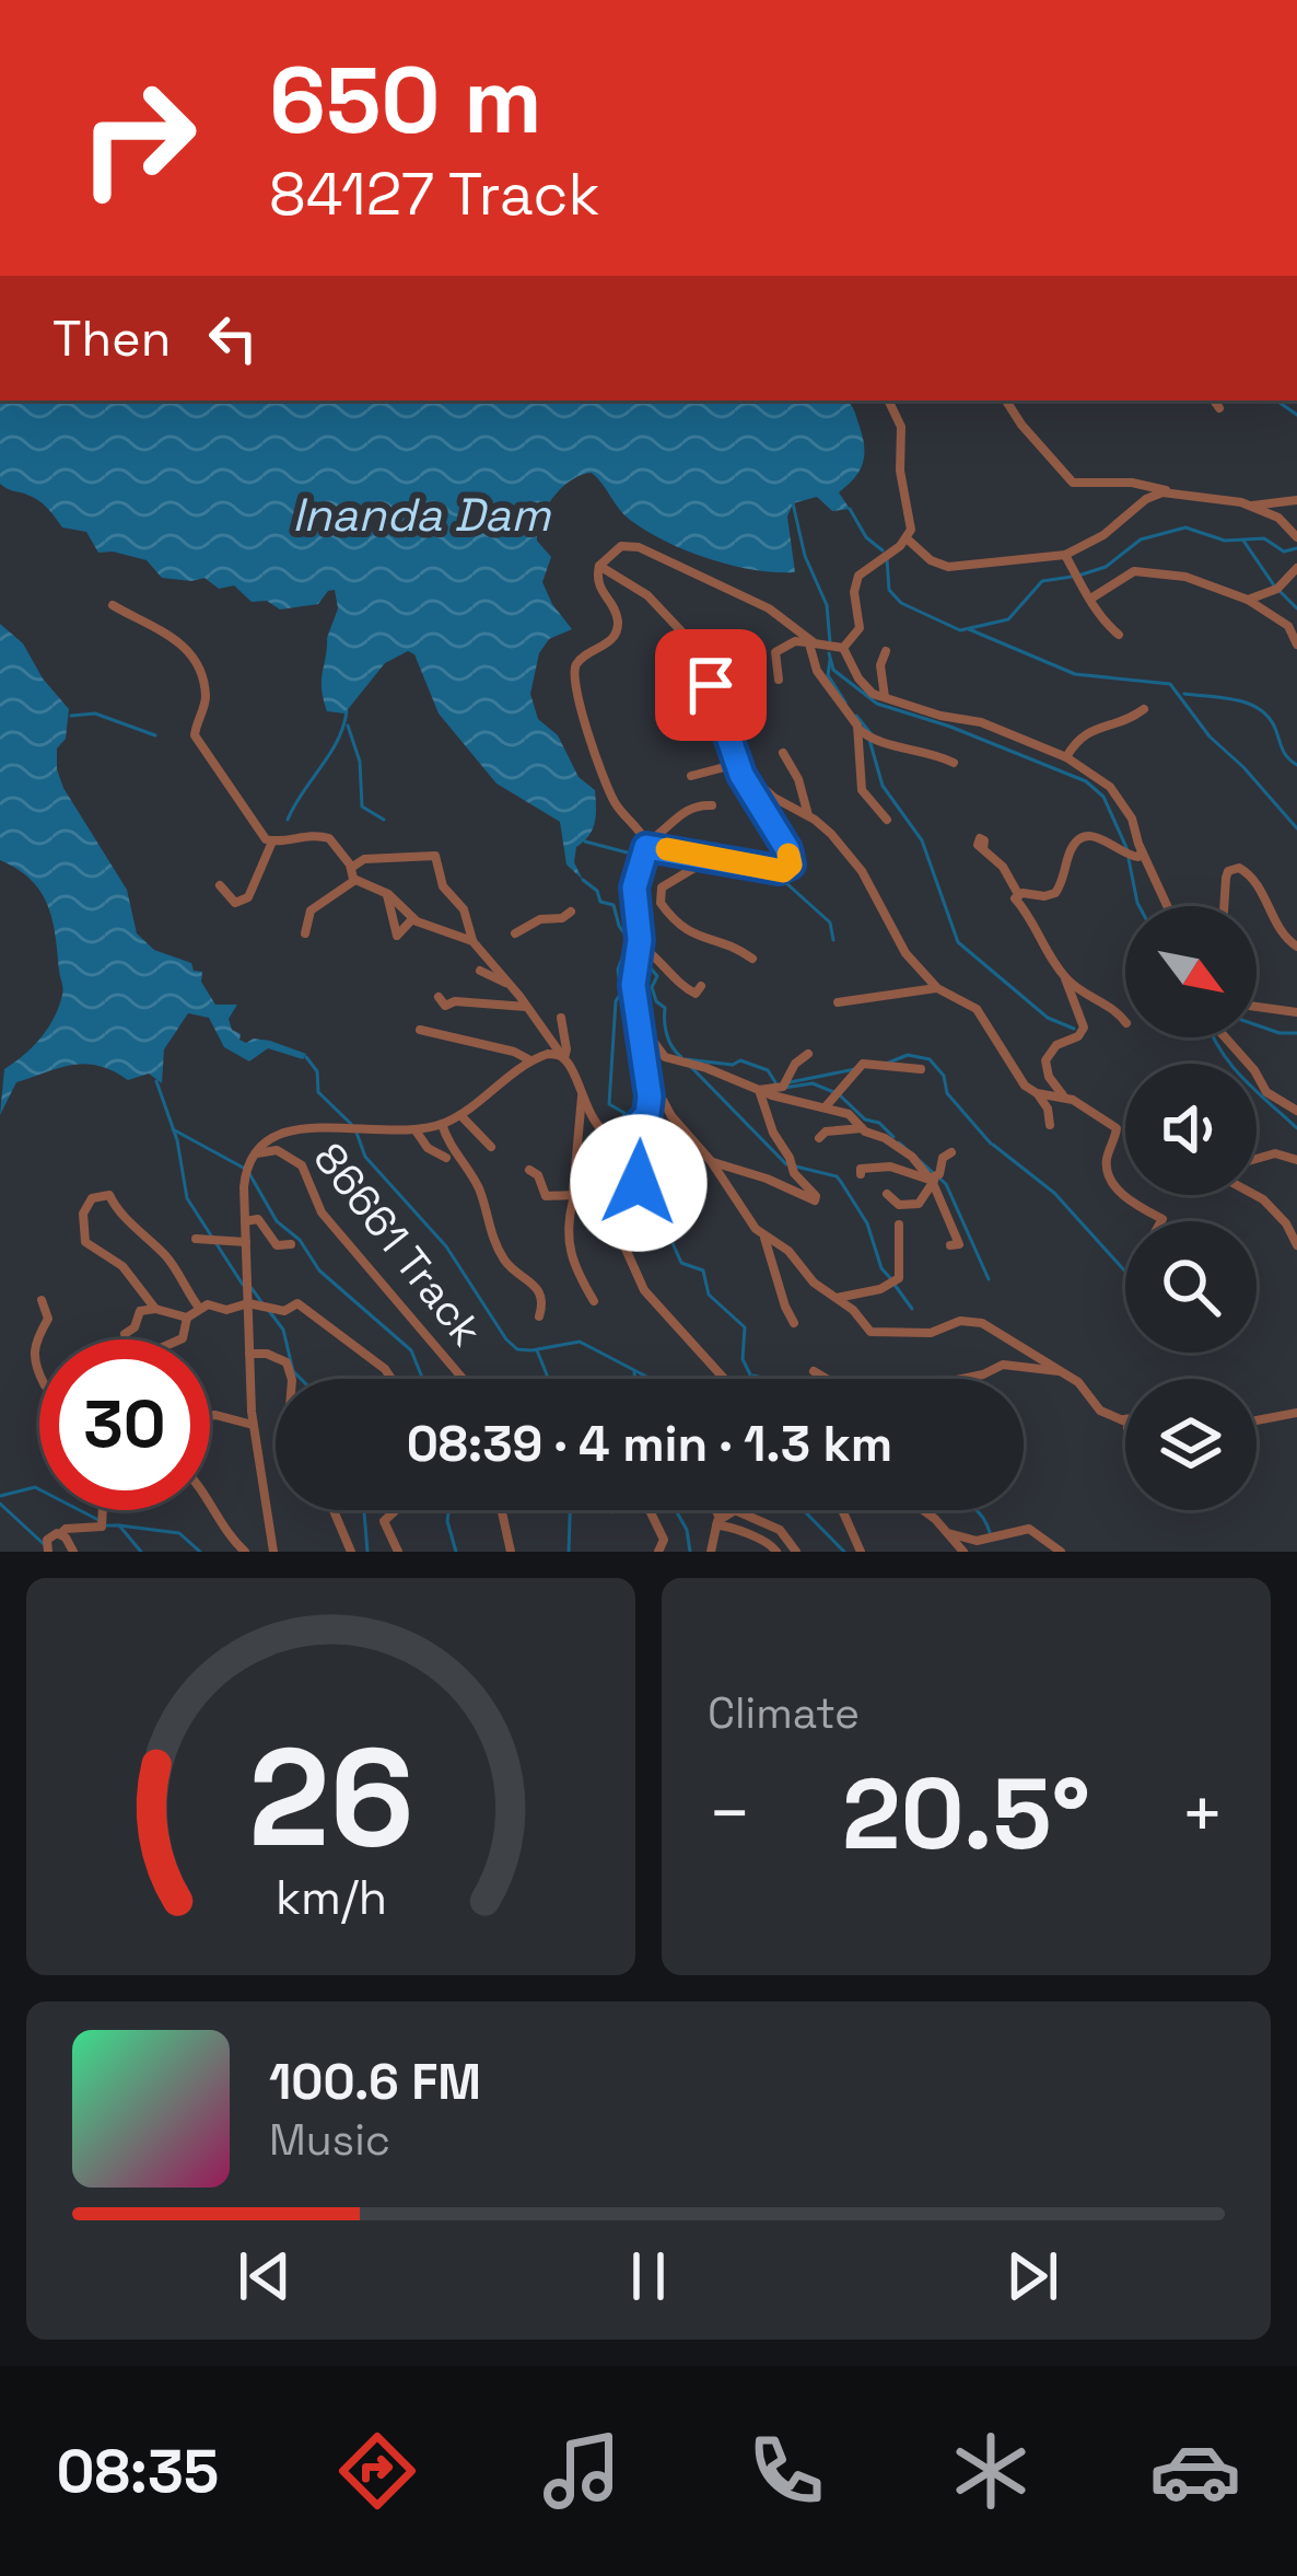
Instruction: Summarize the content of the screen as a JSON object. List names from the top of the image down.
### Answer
{
  "streets": {
    "street": ["86661 Track"]
  },
  "water": ["Inanda Dam"],
  "north": "bottom right",
  "page": {
    "turn": ["650 m", "84127 Track"],
    "then": "Then",
    "limit": "30",
    "trip": "08:39 · 4 min · 1.3 km",
    "tile": "Climate",
    "heat": ["−", "20.5°", "+"],
    "song": ["100.6 FM", "Music"],
    "tabs": "08:35",
    "gauge": ["26", "km/h"]
  }
}
